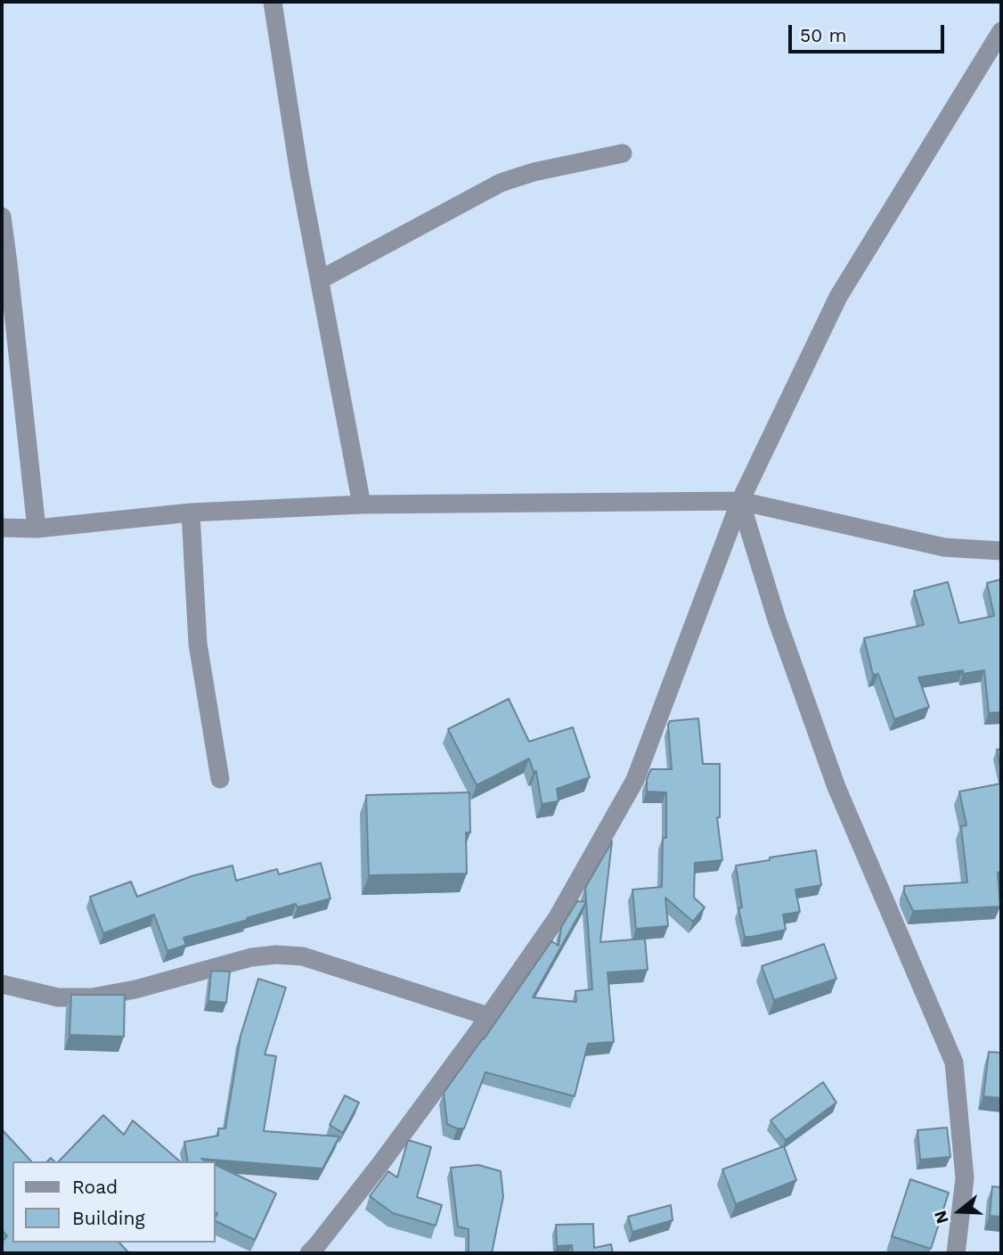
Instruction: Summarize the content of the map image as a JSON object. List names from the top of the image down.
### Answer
{
  "legend": ["Road", "Building"],
  "scale_bar": "50 m",
  "north": "left"
}
